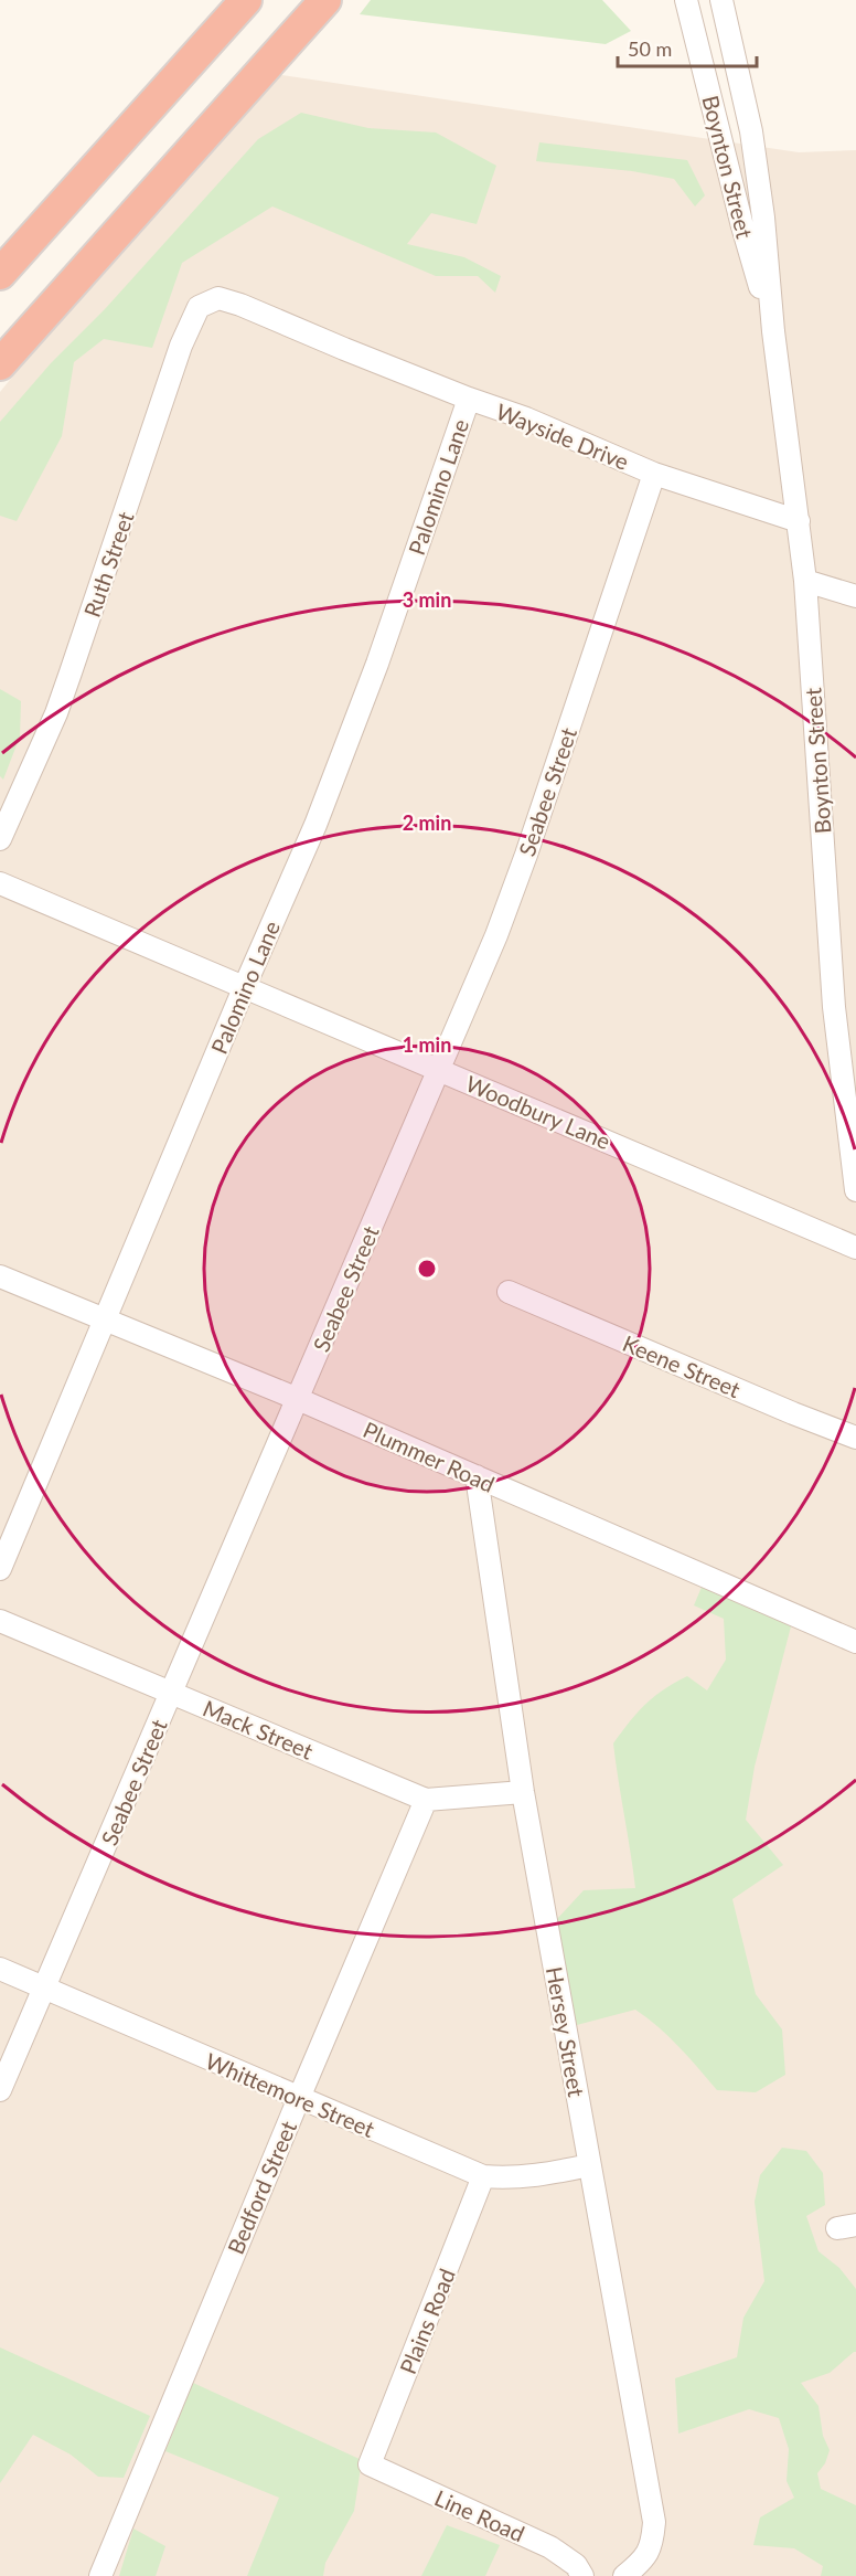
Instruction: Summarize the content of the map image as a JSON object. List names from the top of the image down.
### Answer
{
  "streets": {
    "street": [
      "Boynton Street",
      "Wayside Drive",
      "Palomino Lane",
      "Ruth Street",
      "Seabee Street",
      "Woodbury Lane",
      "Keene Street",
      "Plummer Road",
      "Mack Street",
      "Hersey Street",
      "Whittemore Street",
      "Bedford Street",
      "Plains Road",
      "Line Road"
    ]
  },
  "crossings": [
    ["Boynton Street", "Wayside Drive"],
    ["Wayside Drive", "Palomino Lane"],
    ["Wayside Drive", "Ruth Street"],
    ["Wayside Drive", "Seabee Street"],
    ["Palomino Lane", "Woodbury Lane"],
    ["Palomino Lane", "Plummer Road"],
    ["Seabee Street", "Woodbury Lane"],
    ["Seabee Street", "Plummer Road"],
    ["Seabee Street", "Mack Street"],
    ["Seabee Street", "Whittemore Street"],
    ["Plummer Road", "Hersey Street"],
    ["Mack Street", "Hersey Street"],
    ["Mack Street", "Bedford Street"],
    ["Hersey Street", "Whittemore Street"],
    ["Whittemore Street", "Bedford Street"],
    ["Whittemore Street", "Plains Road"],
    ["Plains Road", "Line Road"]
  ],
  "scale_bar": "50 m",
  "rings": ["3 min", "2 min", "1 min"]
}
